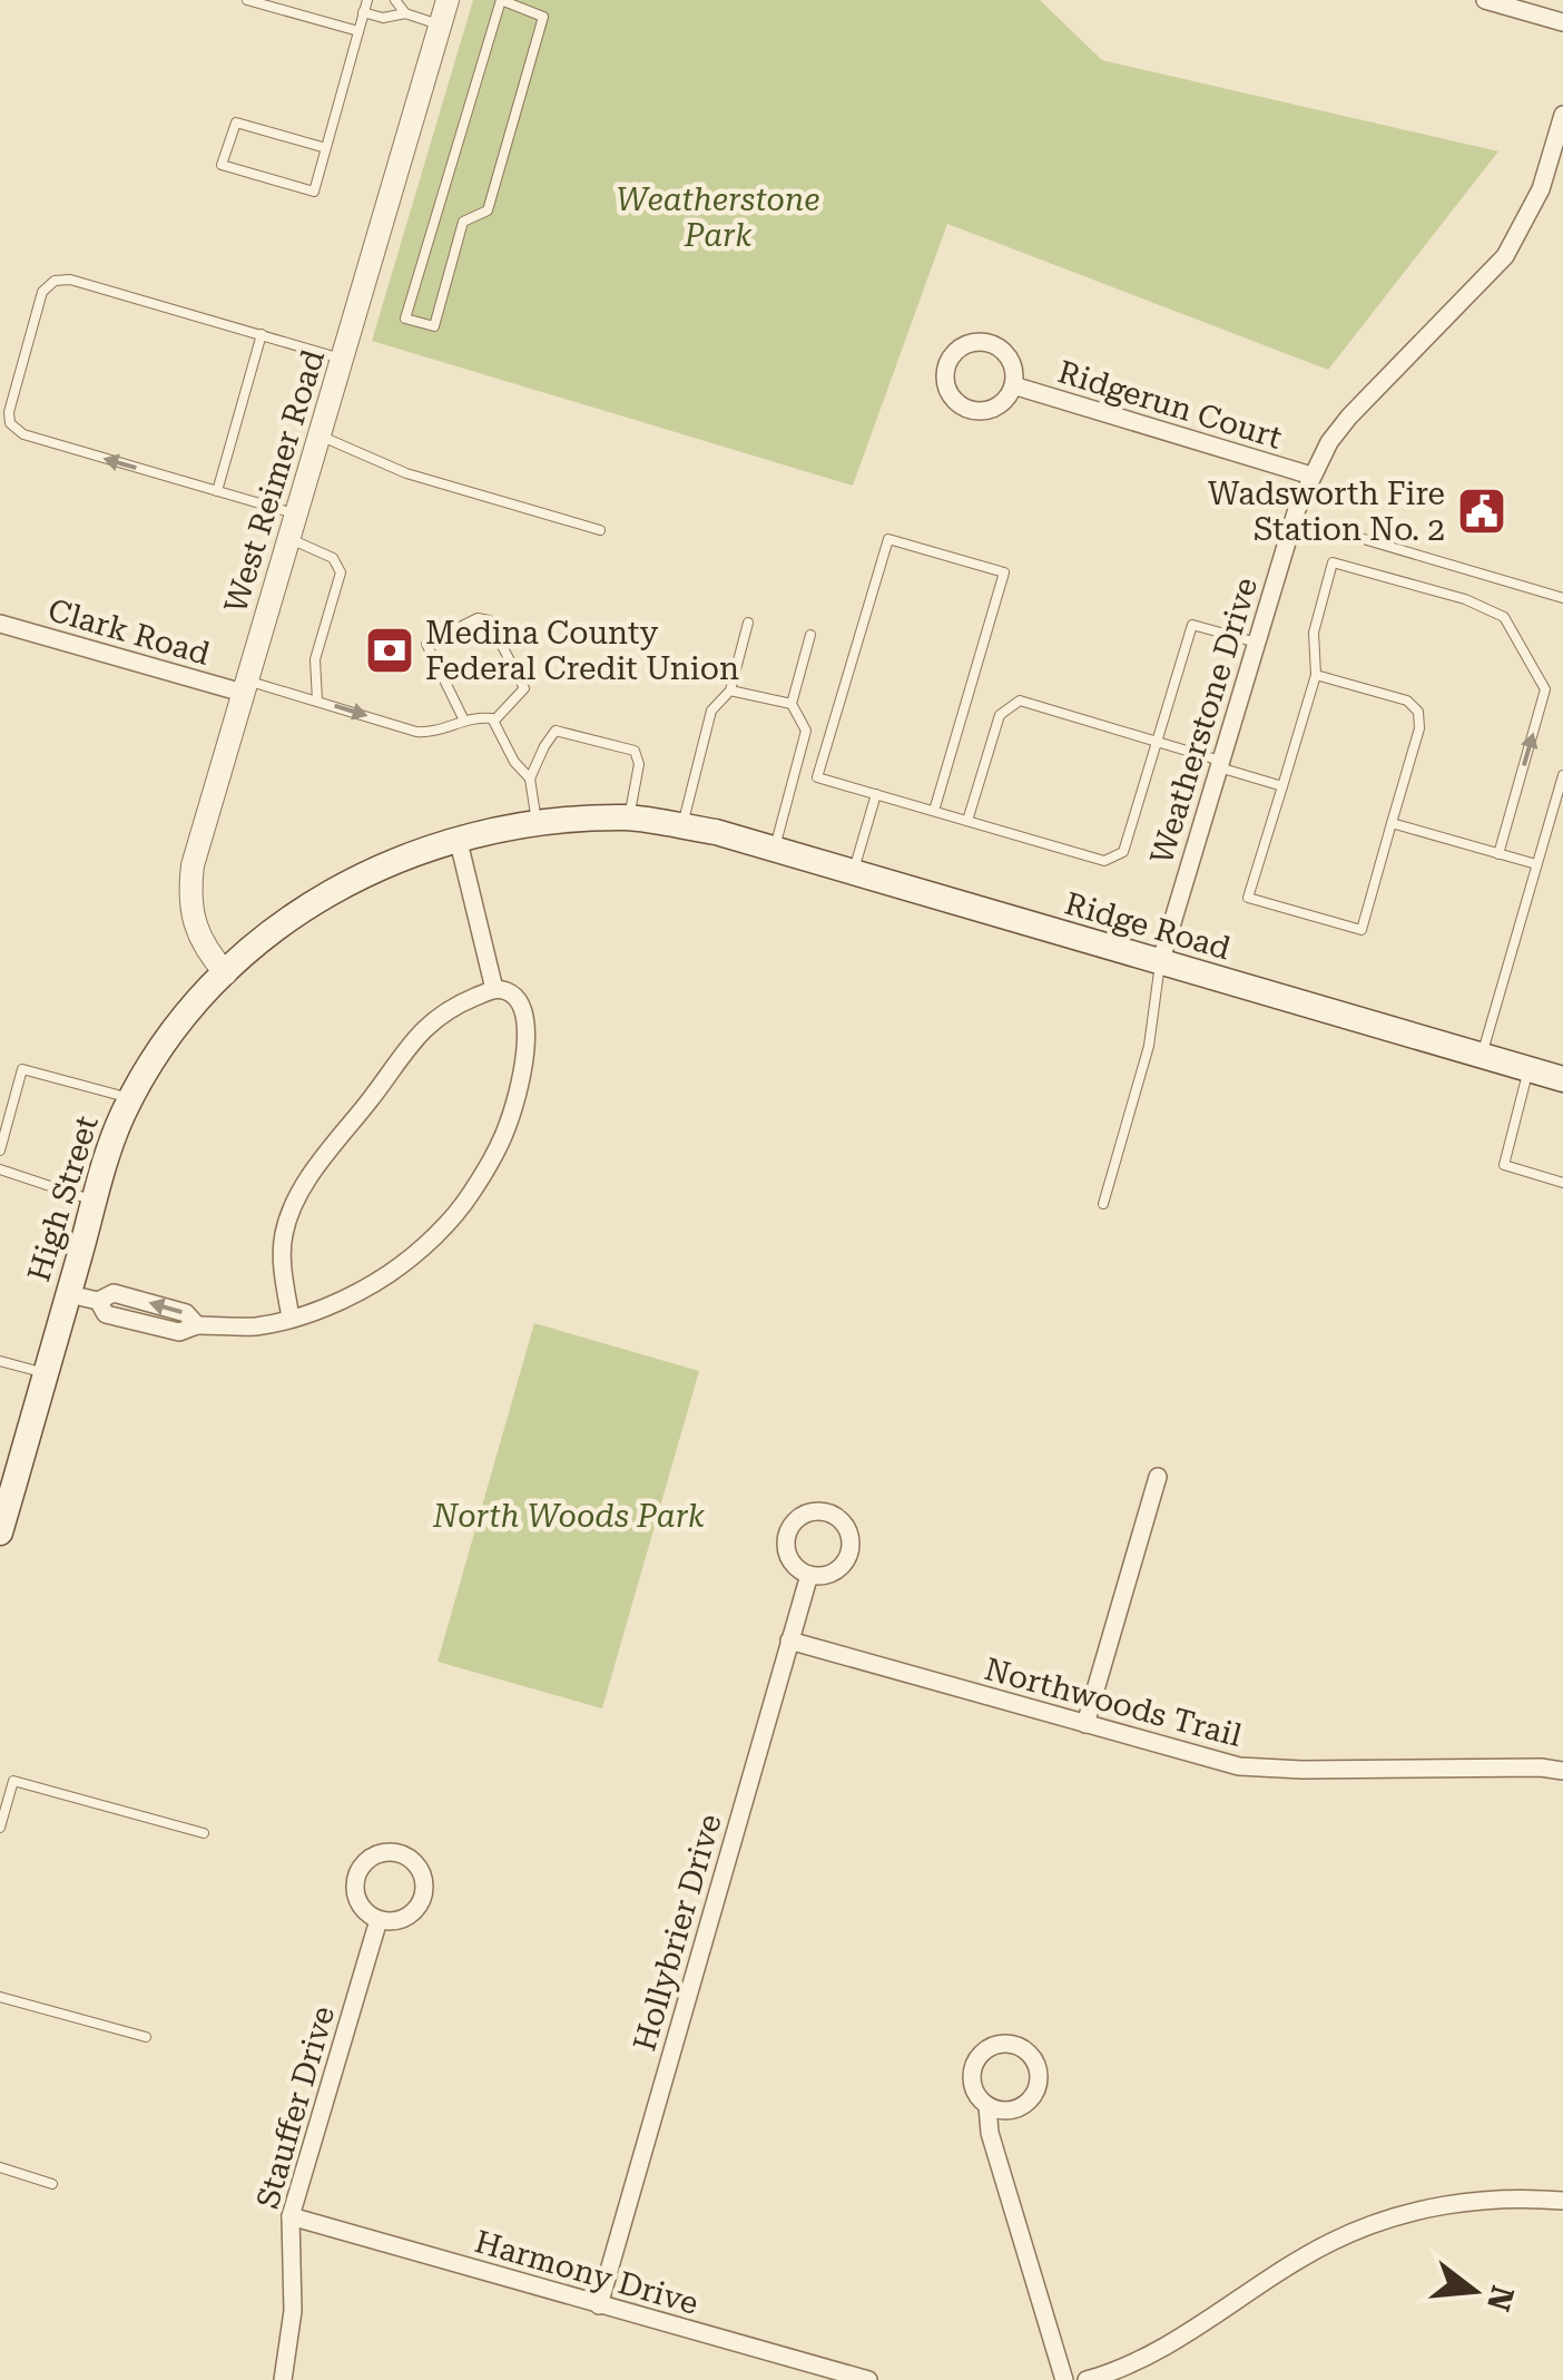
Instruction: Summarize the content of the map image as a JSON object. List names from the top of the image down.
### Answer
{
  "streets": {
    "main road": ["Ridge Road", "High Street"],
    "street": [
      "Ridgerun Court",
      "West Reimer Road",
      "Clark Road",
      "Weatherstone Drive",
      "Northwoods Trail",
      "Hollybrier Drive",
      "Stauffer Drive",
      "Harmony Drive"
    ]
  },
  "crossings": [
    ["Ridgerun Court", "Weatherstone Drive"],
    ["West Reimer Road", "Clark Road"],
    ["West Reimer Road", "High Street"],
    ["Weatherstone Drive", "Ridge Road"],
    ["Ridge Road", "High Street"],
    ["Northwoods Trail", "Hollybrier Drive"],
    ["Hollybrier Drive", "Harmony Drive"],
    ["Stauffer Drive", "Harmony Drive"]
  ],
  "parks": ["Weatherstone Park", "North Woods Park"],
  "places": {
    "public building": ["Wadsworth Fire Station No. 2"],
    "bank": ["Medina County Federal Credit Union"]
  },
  "north": "right"
}
